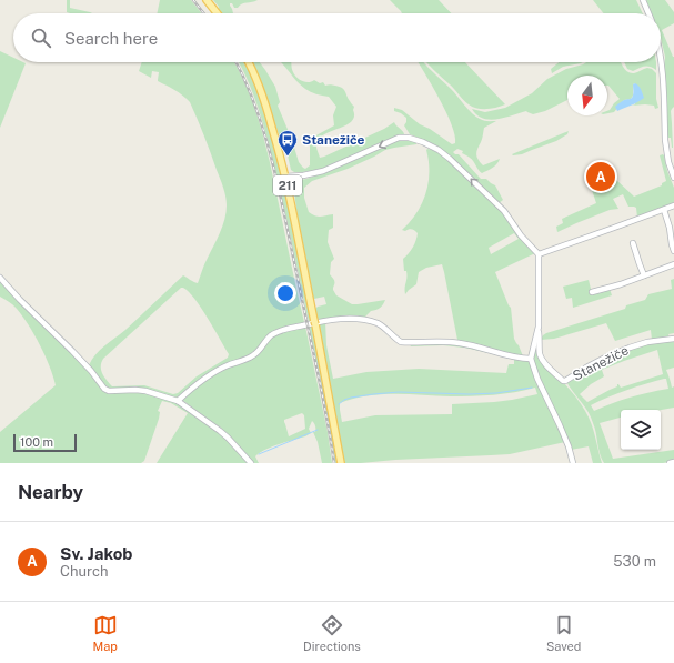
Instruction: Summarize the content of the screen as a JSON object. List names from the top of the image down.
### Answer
{
  "streets": {
    "main road": ["211"],
    "street": ["Stanežiče"]
  },
  "places": {
    "bus stop": ["Stanežiče"]
  },
  "scale_bar": "100 m",
  "north": "bottom",
  "page": {
    "search": "Search here",
    "pins": "A",
    "scale": "100 m",
    "heading": "Nearby",
    "list": [
      {
        "mark": "A",
        "name": "Sv. Jakob",
        "note": "Church",
        "value": "530 m"
      }
    ],
    "nav": ["Map", "Directions", "Saved"]
  }
}
